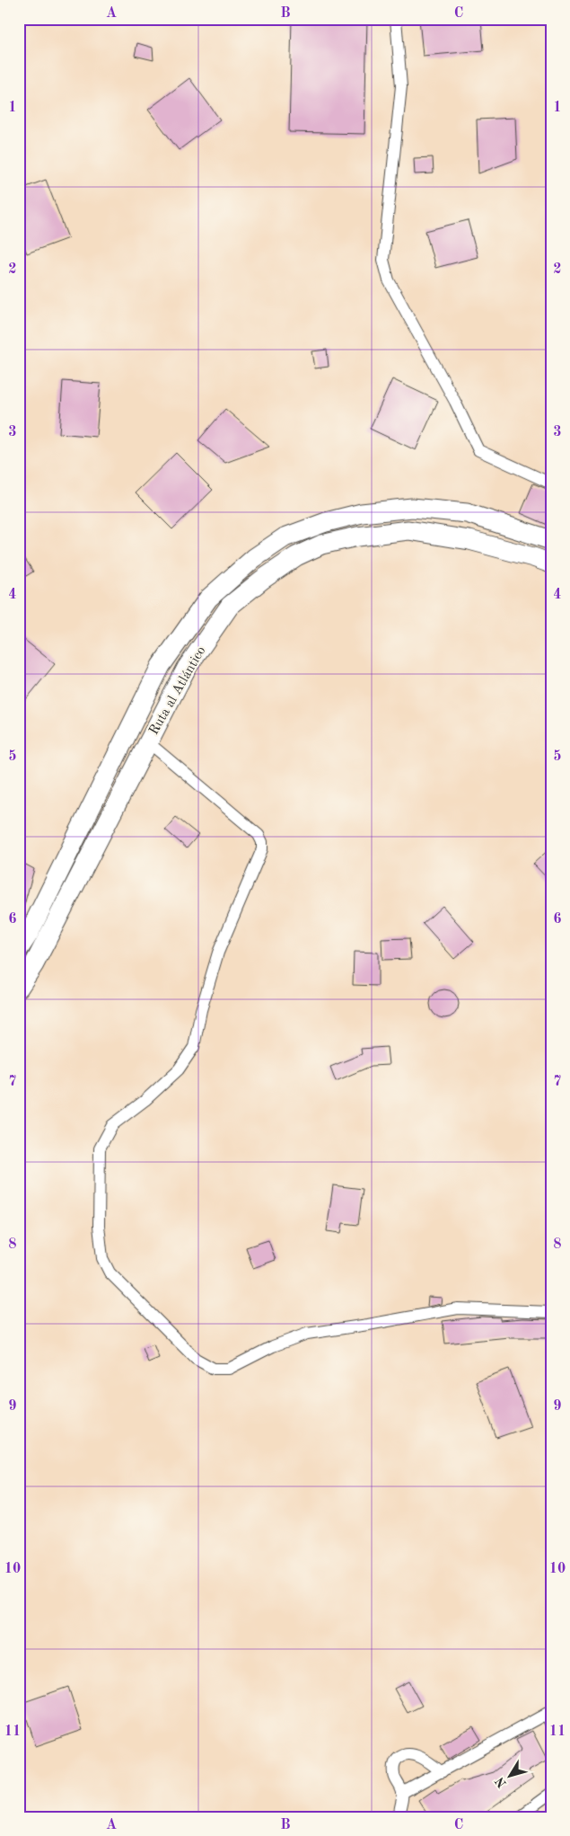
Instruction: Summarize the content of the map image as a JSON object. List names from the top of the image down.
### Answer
{
  "streets": {
    "highway": ["Ruta al Atlántico"]
  },
  "north": "bottom left",
  "grid": {
    "columns": ["A", "B", "C"],
    "rows": [
      "1",
      "2",
      "3",
      "4",
      "5",
      "6",
      "7",
      "8",
      "9",
      "10",
      "11"
    ]
  }
}
